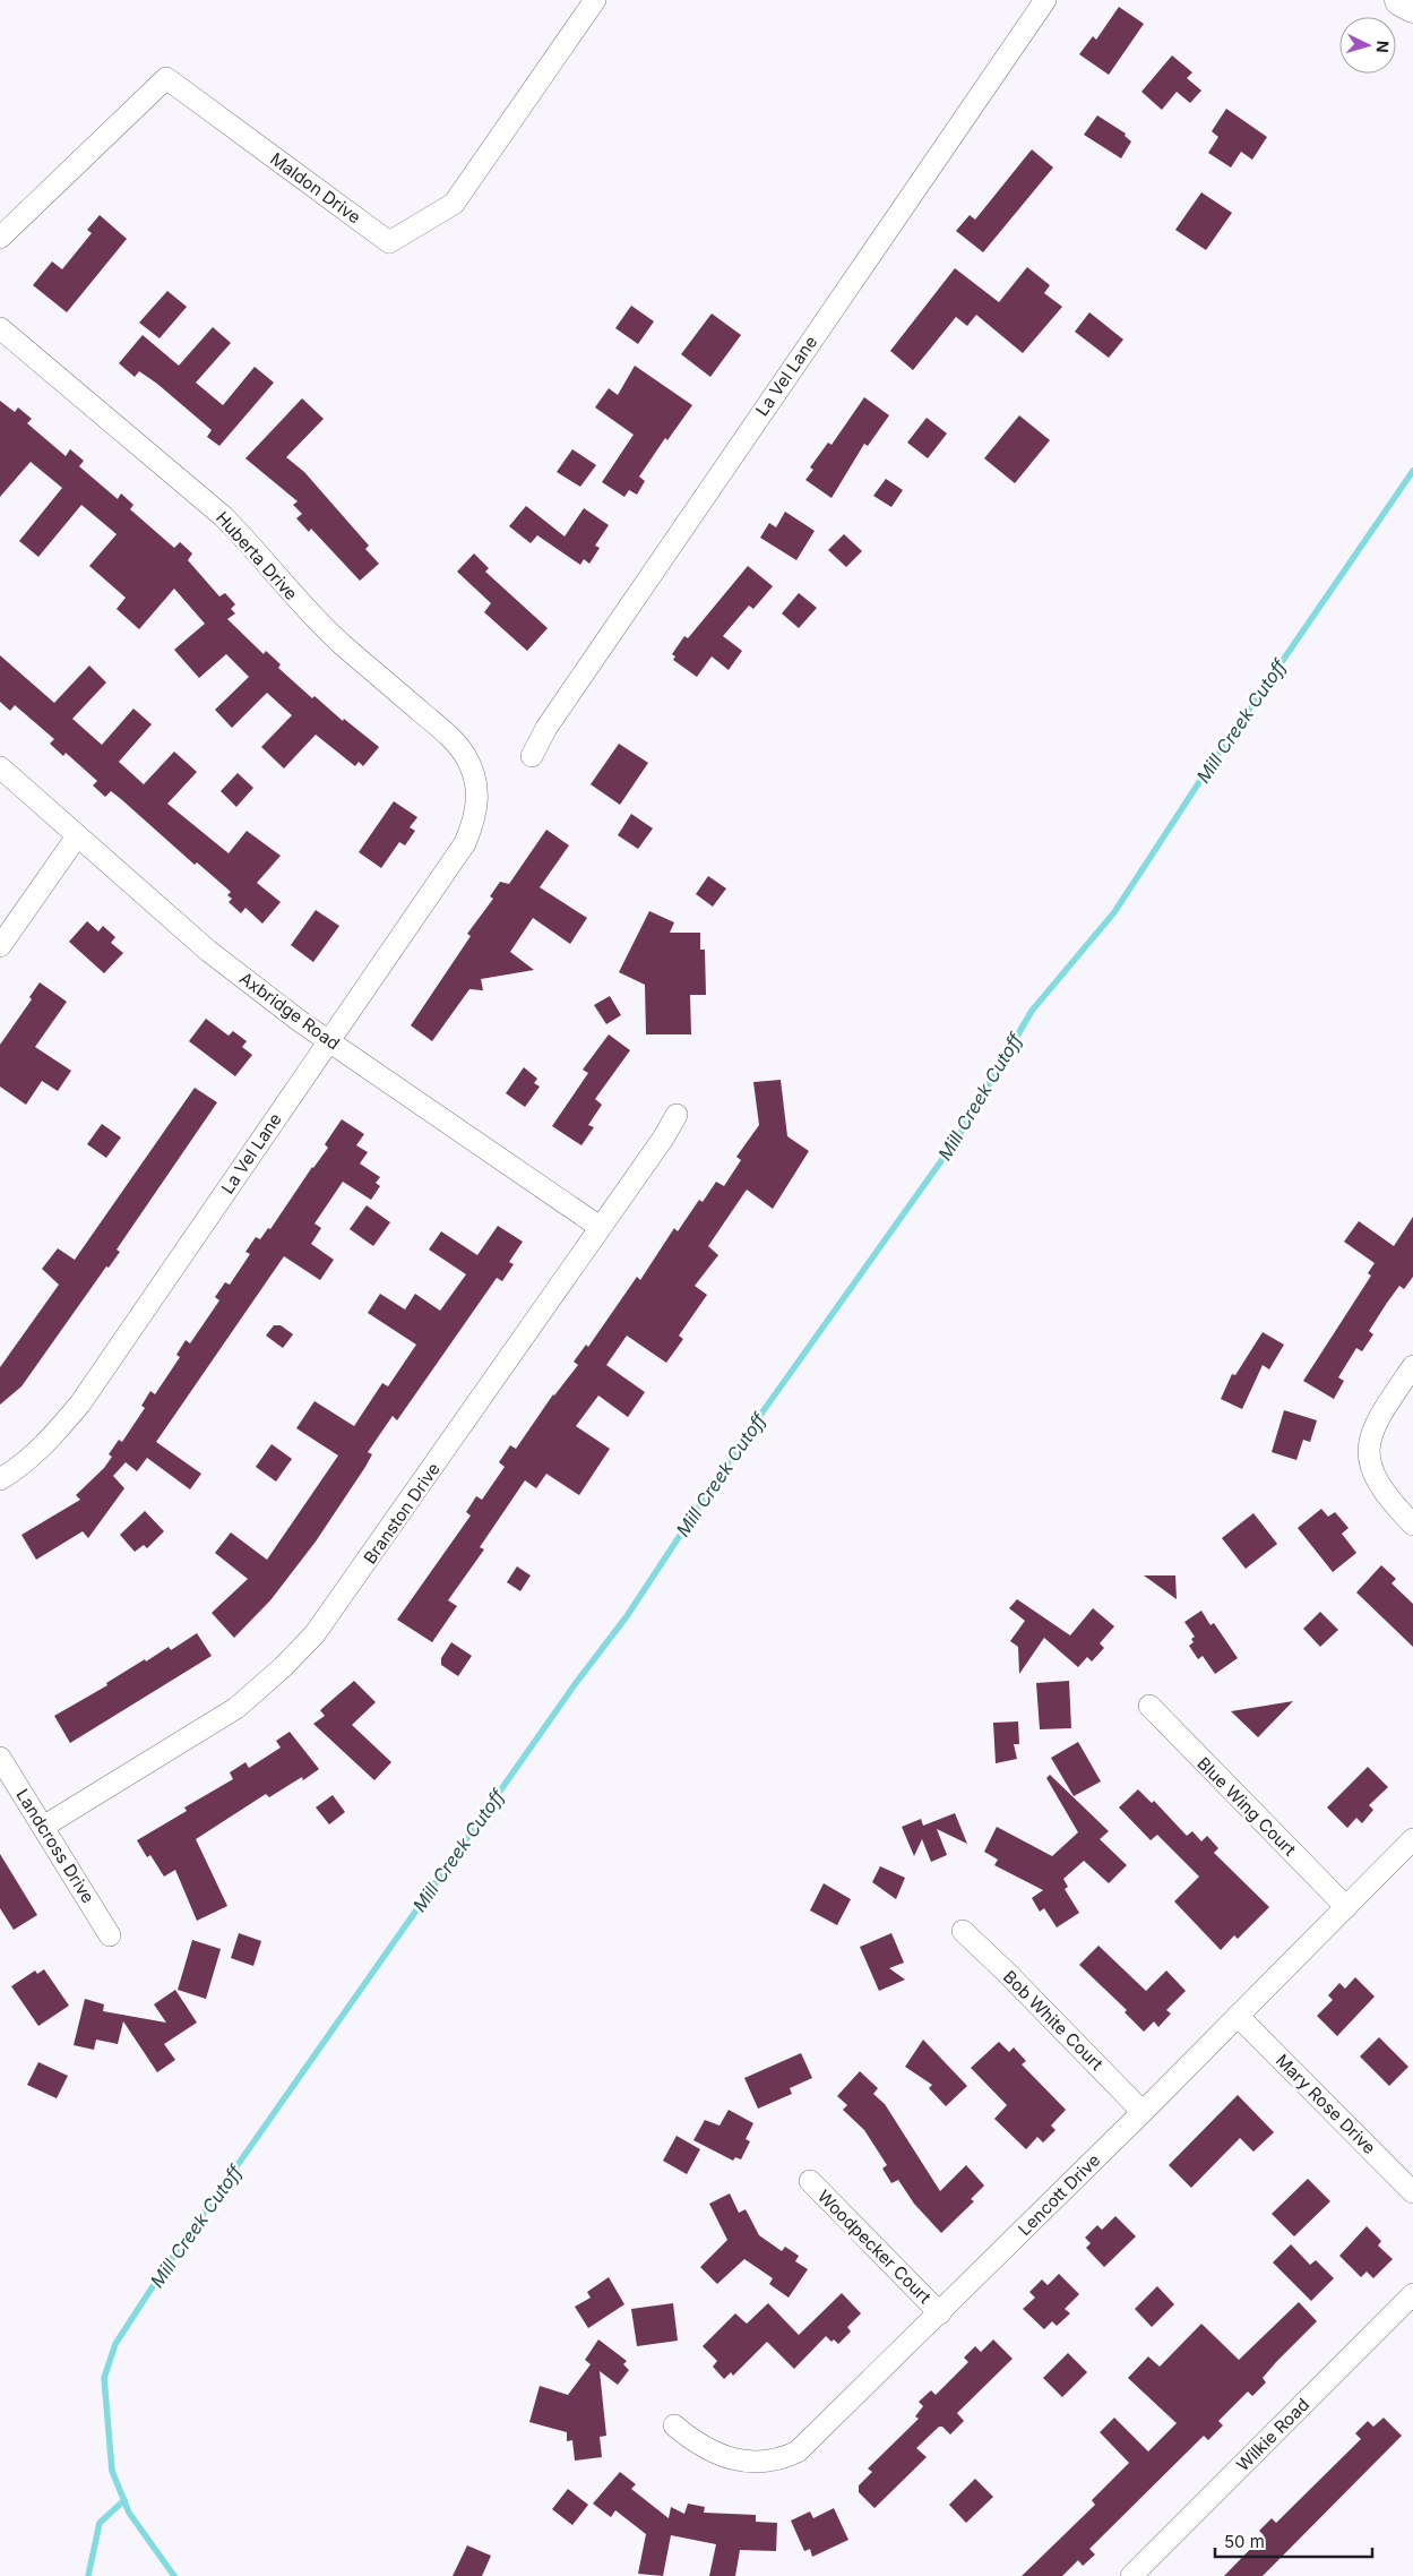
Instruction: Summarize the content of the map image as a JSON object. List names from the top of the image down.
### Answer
{
  "streets": {
    "street": [
      "Maldon Drive",
      "La Vel Lane",
      "Huberta Drive",
      "Axbridge Road",
      "Branston Drive",
      "Blue Wing Court",
      "Landcross Drive",
      "Bob White Court",
      "Mary Rose Drive",
      "Lencott Drive",
      "Woodpecker Court",
      "Wilkie Road"
    ]
  },
  "crossings": [
    ["La Vel Lane", "Huberta Drive"],
    ["La Vel Lane", "Axbridge Road"],
    ["Axbridge Road", "Branston Drive"],
    ["Branston Drive", "Landcross Drive"],
    ["Blue Wing Court", "Lencott Drive"],
    ["Bob White Court", "Lencott Drive"],
    ["Mary Rose Drive", "Lencott Drive"],
    ["Lencott Drive", "Woodpecker Court"]
  ],
  "water": ["Mill Creek Cutoff"],
  "scale_bar": "50 m",
  "north": "right"
}
